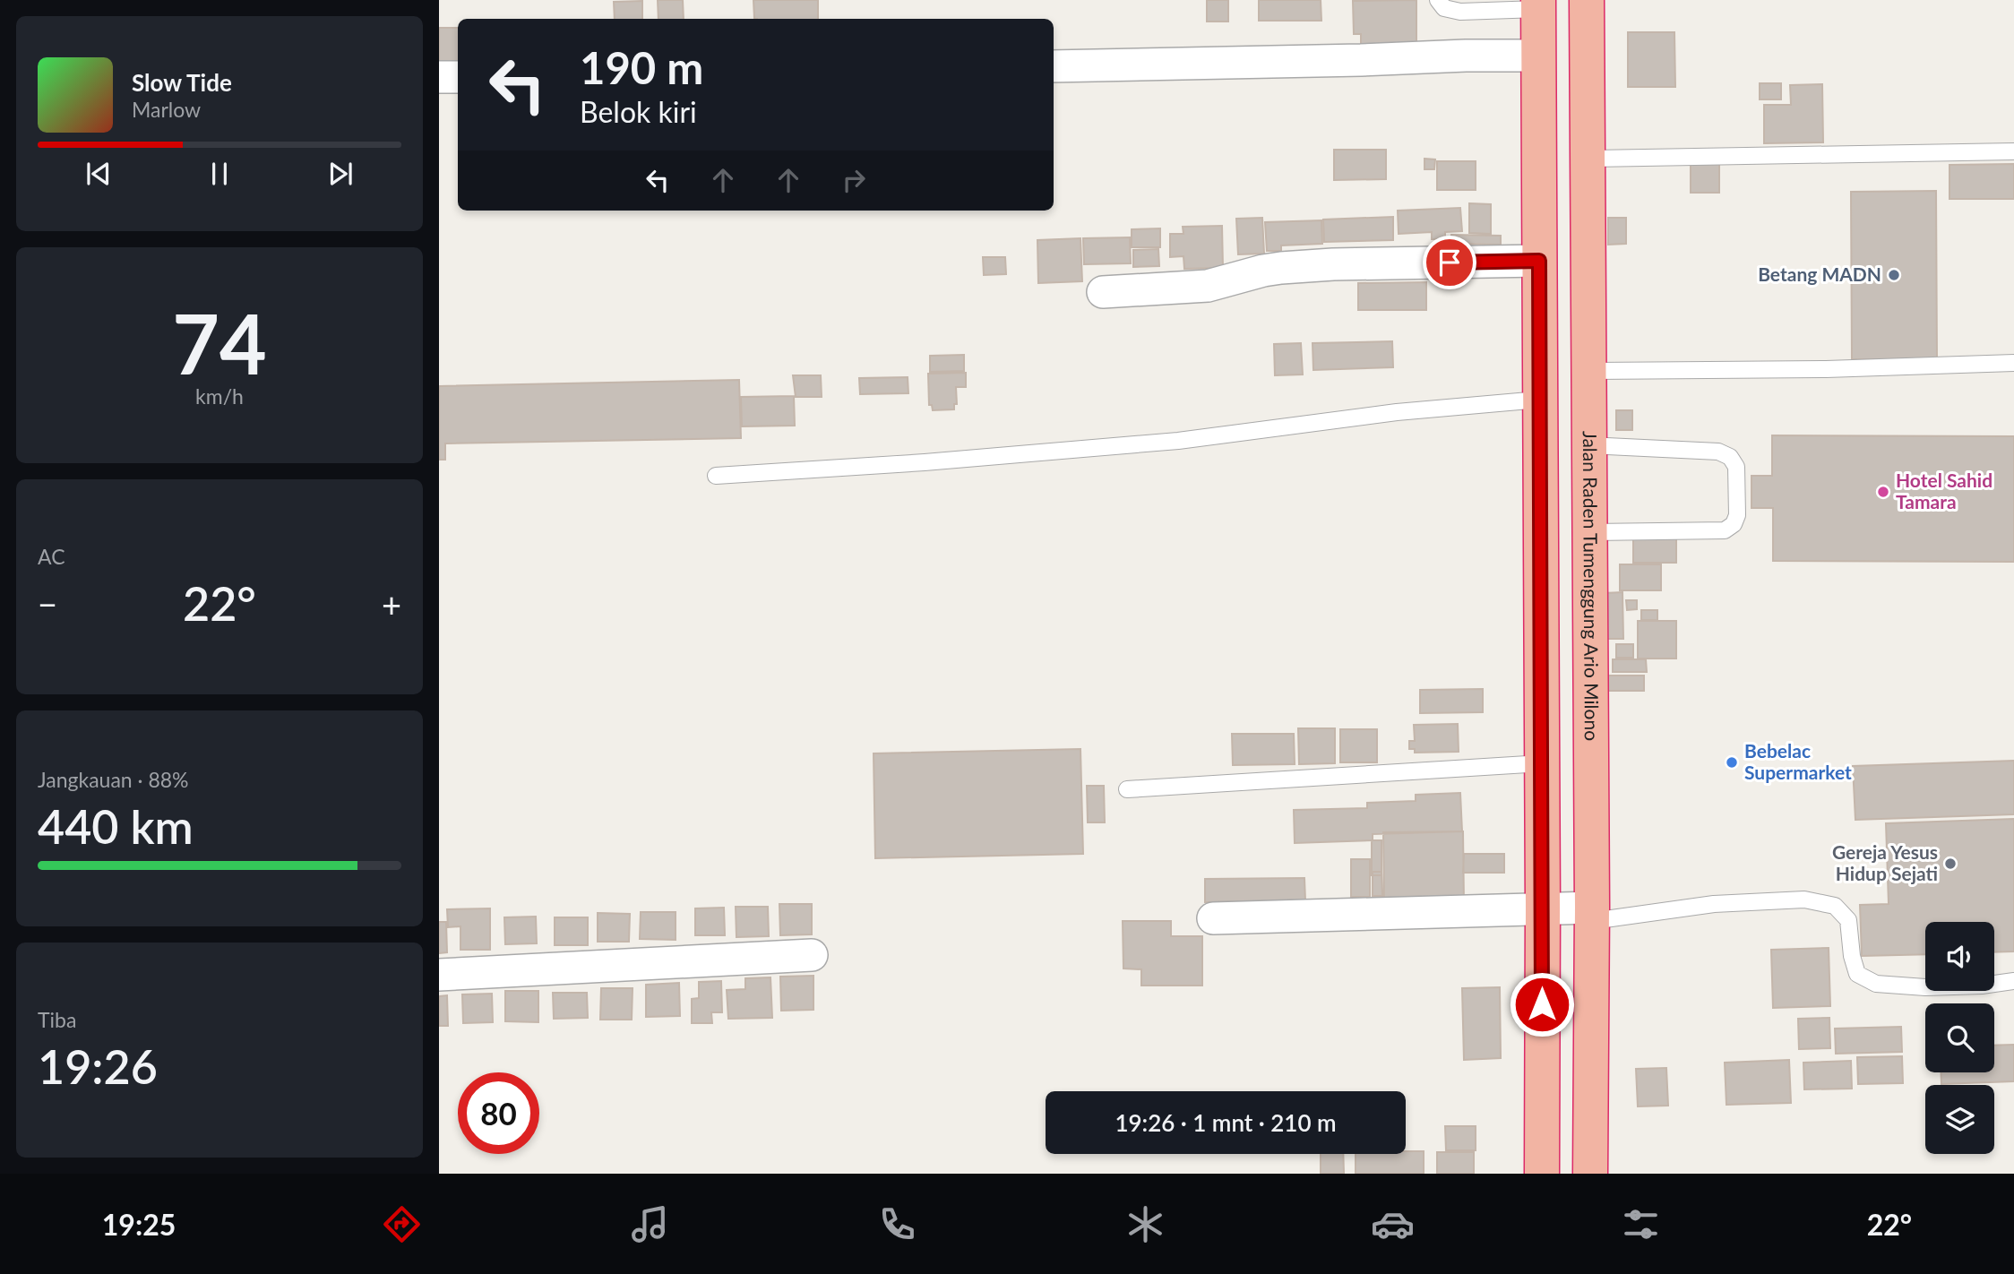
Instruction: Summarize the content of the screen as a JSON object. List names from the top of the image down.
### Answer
{
  "streets": {
    "highway": ["Jalan Raden Tumenggung Ario Milono"]
  },
  "places": [
    "Betang MADN",
    "Hotel Sahid Tamara",
    "Bebelac Supermarket",
    "Gereja Yesus Hidup Sejati"
  ],
  "page": {
    "turn": ["190 m", "Belok kiri"],
    "song": ["Slow Tide", "Marlow"],
    "tile": [
      ["74", "km/h"],
      "AC",
      ["Jangkauan · 88%", "440 km"],
      ["Tiba", "19:26"]
    ],
    "heat": ["−", "22°", "+"],
    "limit": "80",
    "trip": "19:26 · 1 mnt · 210 m",
    "tabs": ["19:25", "22°"]
  }
}
